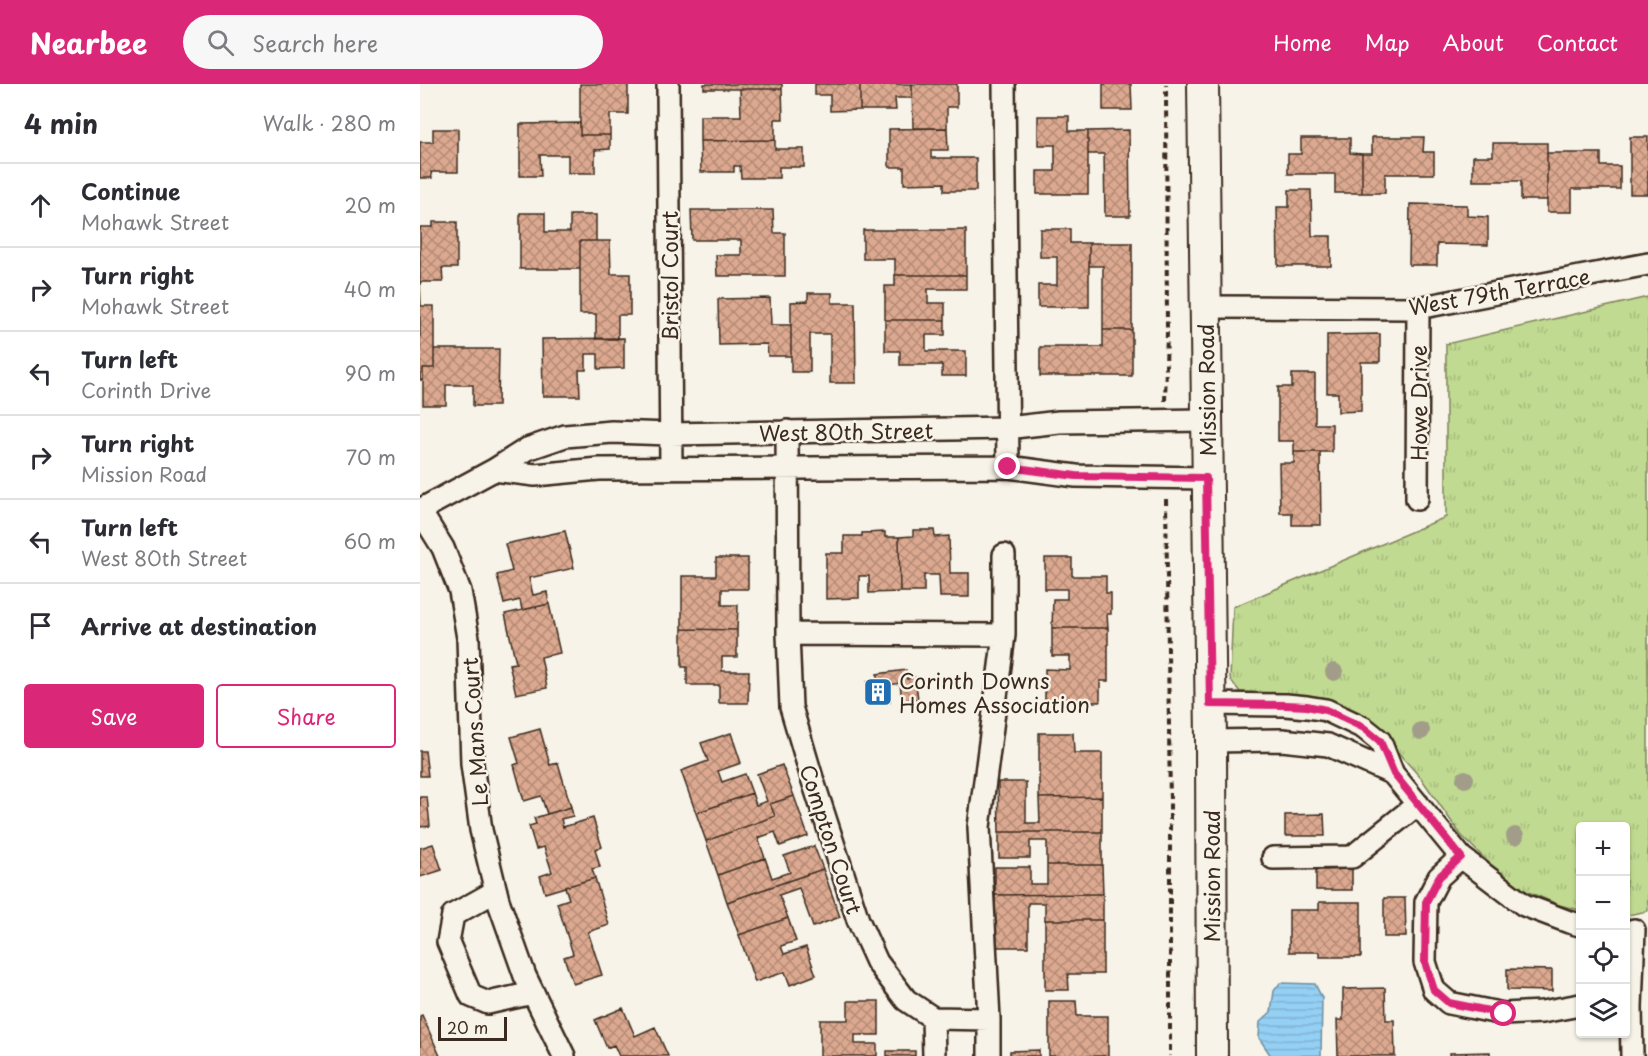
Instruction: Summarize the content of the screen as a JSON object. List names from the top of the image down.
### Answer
{
  "streets": {
    "main road": ["Mission Road"],
    "street": [
      "Bristol Court",
      "West 79th Terrace",
      "Howe Drive",
      "West 80th Street",
      "Le Mans Court",
      "Compton Court"
    ]
  },
  "crossings": [
    ["Bristol Court", "West 80th Street"],
    ["West 79th Terrace", "Mission Road"],
    ["West 79th Terrace", "Howe Drive"],
    ["Mission Road", "West 80th Street"],
    ["West 80th Street", "Le Mans Court"],
    ["West 80th Street", "Compton Court"]
  ],
  "places": {
    "building": ["Corinth Downs Homes Association"]
  },
  "scale_bar": "20 m",
  "page": {
    "header": "Nearbee",
    "search": "Search here",
    "nav": [
      "Home",
      "Map",
      "About",
      "Contact"
    ],
    "heading": ["4 min", "Walk · 280 m"],
    "list": [
      ["Continue", "Mohawk Street", "20 m"],
      ["Turn right", "Mohawk Street", "40 m"],
      ["Turn left", "Corinth Drive", "90 m"],
      ["Turn right", "Mission Road", "70 m"],
      ["Turn left", "West 80th Street", "60 m"],
      "Arrive at destination"
    ],
    "buttons": ["Save", "Share"],
    "map_buttons": ["+", "−"],
    "scale": "20 m"
  }
}
